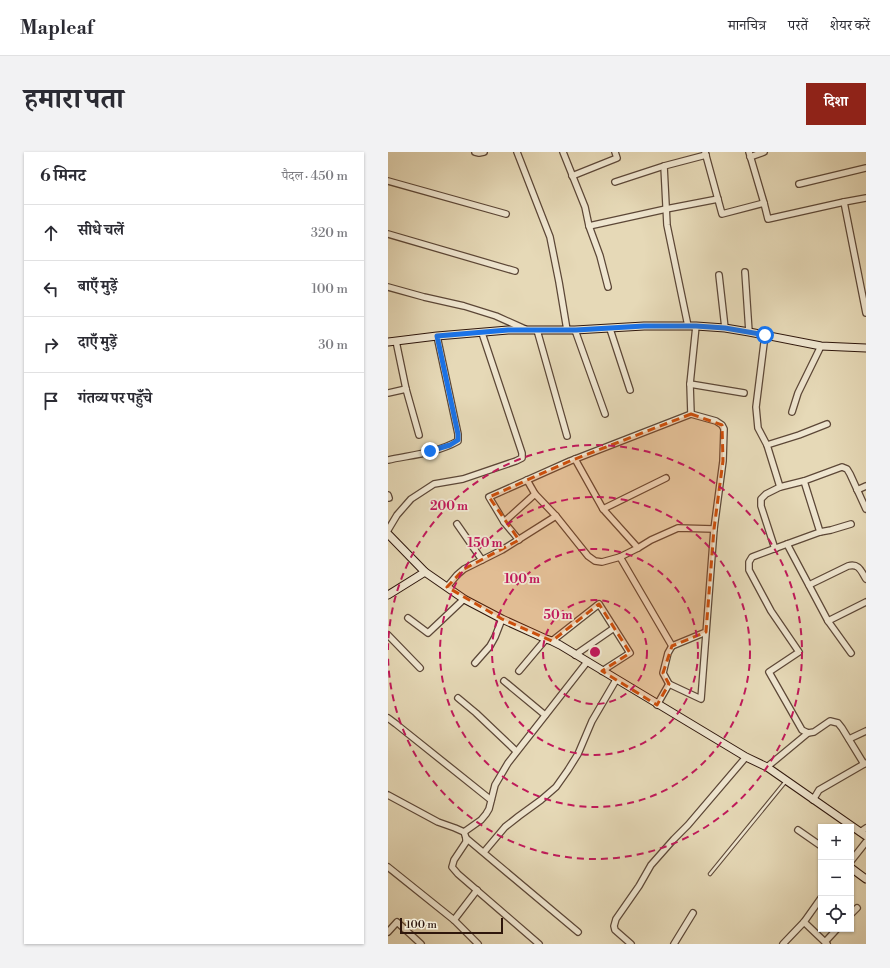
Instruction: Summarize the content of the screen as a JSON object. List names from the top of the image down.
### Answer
{
  "scale_bar": "100 m",
  "page": {
    "header": "Mapleaf",
    "nav": ["मानचित्र", "परतें", "शेयर करें"],
    "title": "हमारा पता",
    "buttons": "दिशा",
    "heading": ["6 मिनट", "पैदल · 450 m"],
    "list": [
      ["सीधे चलें", "320 m"],
      ["बाएँ मुड़ें", "100 m"],
      ["दाएँ मुड़ें", "30 m"],
      "गंतव्य पर पहुँचे"
    ],
    "map_buttons": ["+", "−"],
    "scale": "100 m"
  },
  "rings": [
    "200 m",
    "150 m",
    "100 m",
    "50 m"
  ]
}
